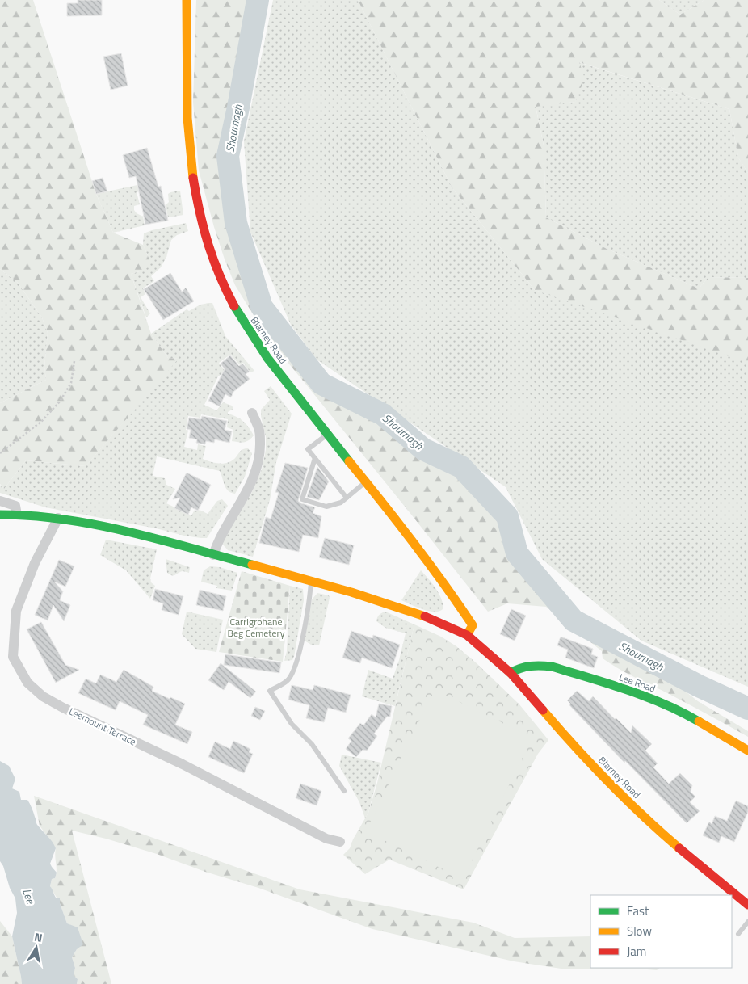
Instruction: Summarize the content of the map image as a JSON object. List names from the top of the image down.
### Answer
{
  "streets": {
    "main road": ["Blarney Road", "Lee Road"],
    "street": ["Leemount Terrace"]
  },
  "crossings": [
    ["Blarney Road", "Lee Road"],
    ["Blarney Road", "Leemount Terrace"]
  ],
  "water": ["Shournagh", "Lee"],
  "parks": ["Carrigrohane Beg Cemetery"],
  "legend": ["Fast", "Slow", "Jam"],
  "north": "top"
}
